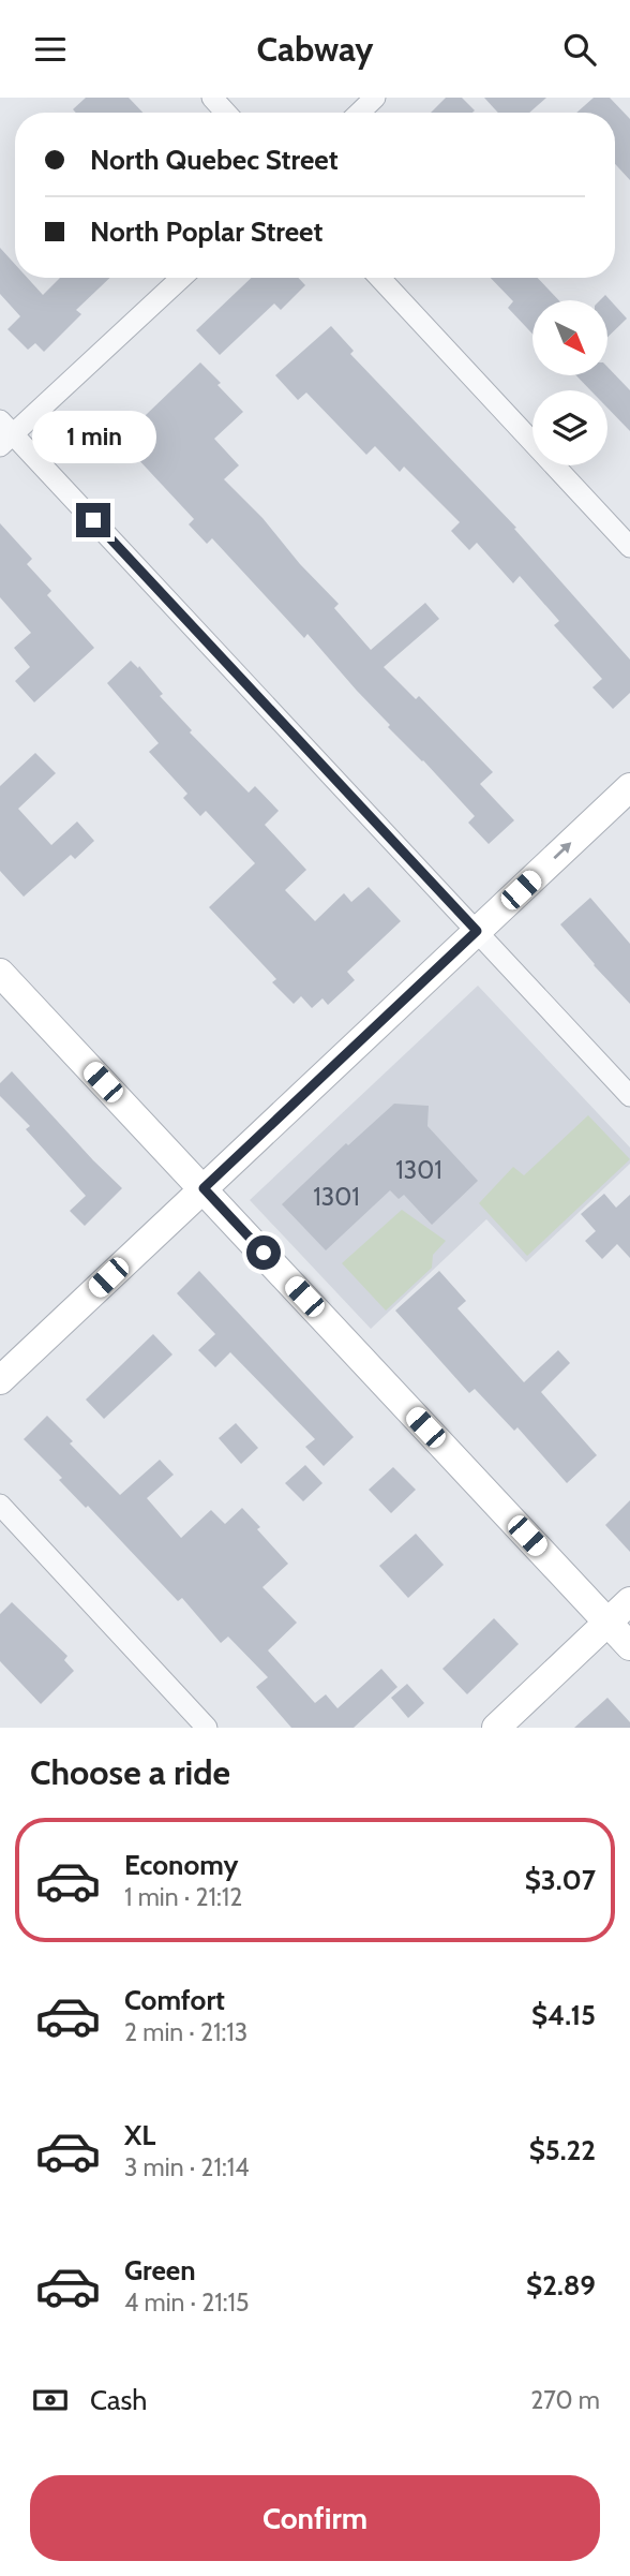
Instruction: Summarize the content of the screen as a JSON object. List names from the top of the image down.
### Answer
{
  "house_numbers": ["1301", "1301"],
  "north": "bottom right",
  "page": {
    "header": "Cabway",
    "banner": ["North Quebec Street", "North Poplar Street"],
    "bubble": "1 min",
    "heading": "Choose a ride",
    "list": [
      {
        "name": "Economy",
        "note": "1 min · 21:12",
        "value": "$3.07"
      },
      {
        "name": "Comfort",
        "note": "2 min · 21:13",
        "value": "$4.15"
      },
      {
        "name": "XL",
        "note": "3 min · 21:14",
        "value": "$5.22"
      },
      {
        "name": "Green",
        "note": "4 min · 21:15",
        "value": "$2.89"
      }
    ],
    "pay": ["Cash", "270 m"],
    "buttons": "Confirm"
  }
}
